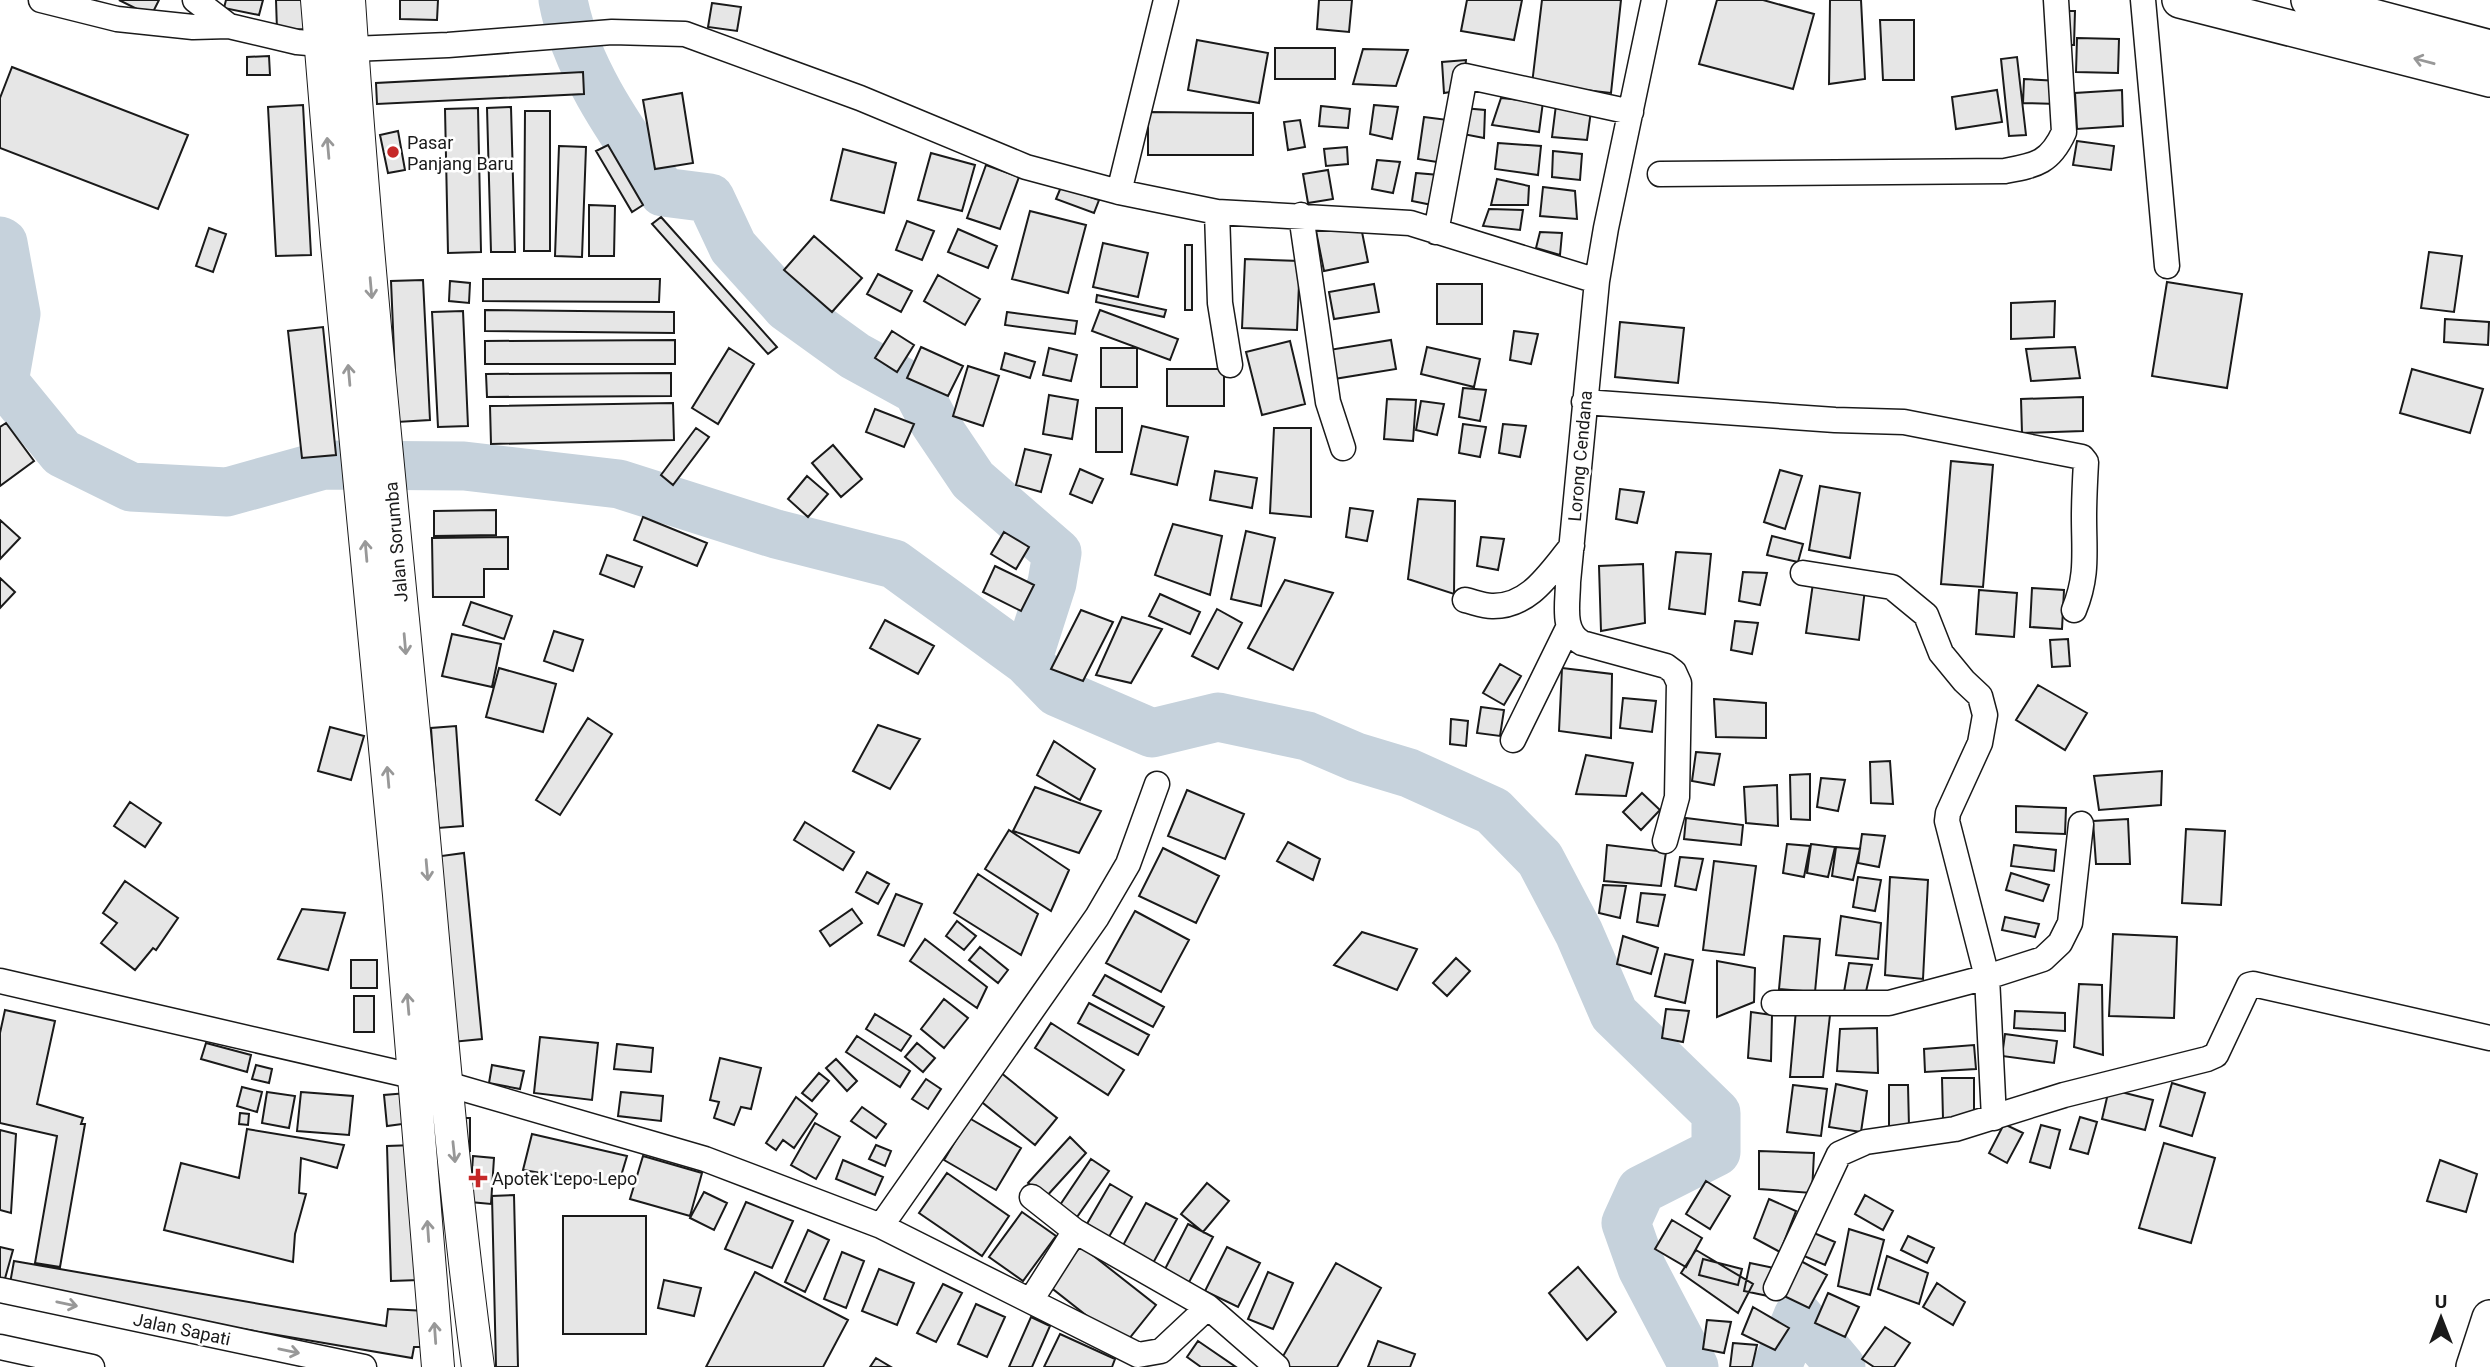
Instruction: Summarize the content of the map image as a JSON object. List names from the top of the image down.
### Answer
{
  "streets": {
    "street": ["Lorong Cendana", "Jalan Sorumba", "Jalan Sapati"]
  },
  "one_way": ["Jalan Sapati"],
  "places": {
    "other": ["Pasar Panjang Baru"],
    "health": ["Apotek Lepo-Lepo"]
  },
  "north": "top"
}
